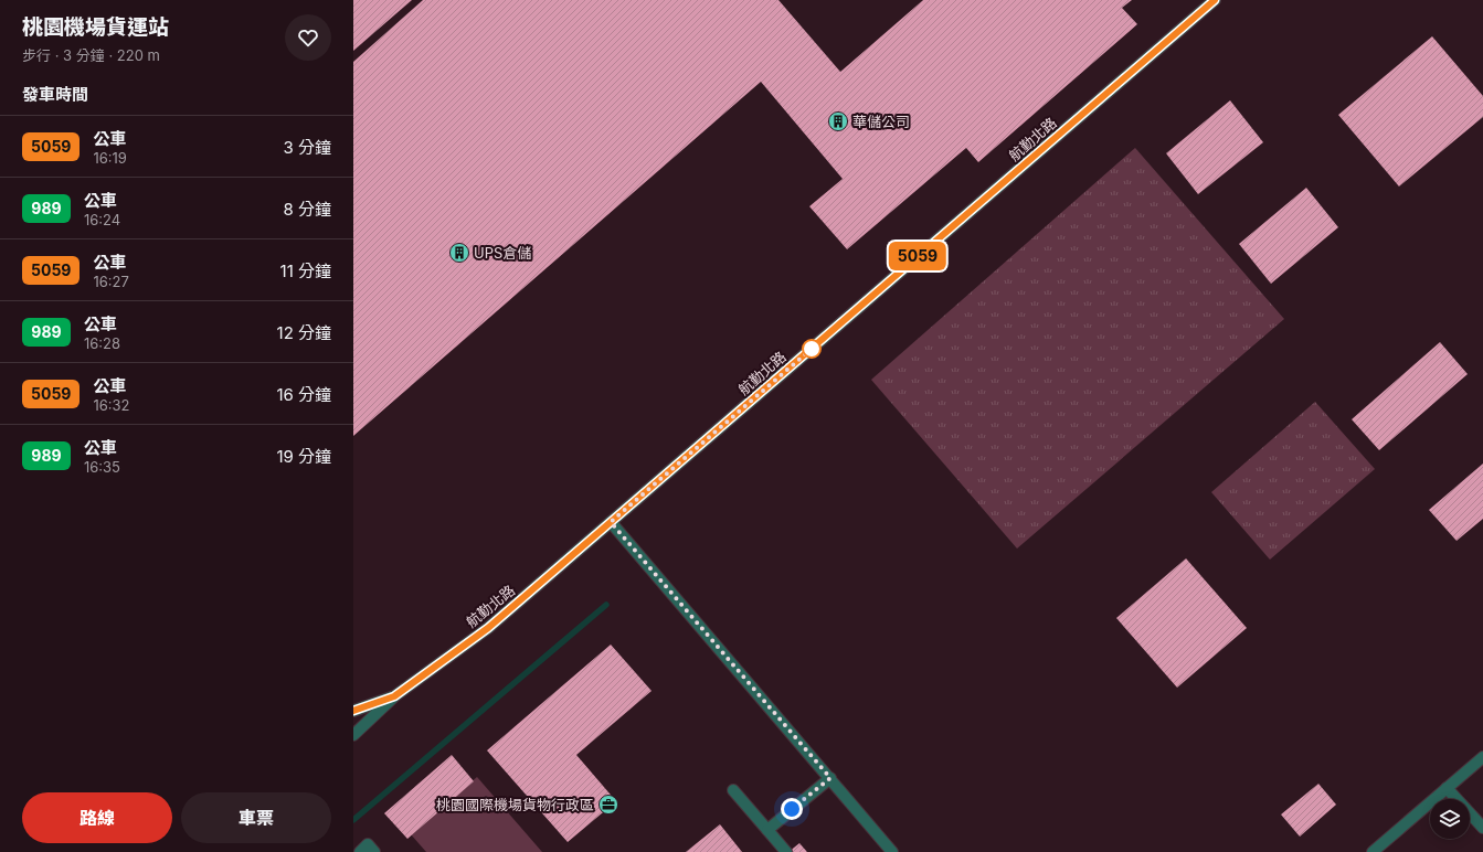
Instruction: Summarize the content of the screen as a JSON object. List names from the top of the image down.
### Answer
{
  "streets": {
    "street": ["航勤北路"]
  },
  "places": {
    "building": ["華儲公司", "UPS倉儲"],
    "office": ["桃園國際機場貨物行政區"]
  },
  "lines": ["bus line 5059"],
  "page": {
    "heading": [
      ["桃園機場貨運站", "步行 · 3 分鐘 · 220 m"],
      "發車時間"
    ],
    "on_map": "5059",
    "list": [
      {
        "mark": "5059",
        "name": "公車",
        "note": "16:19",
        "value": "3 分鐘"
      },
      {
        "mark": "989",
        "name": "公車",
        "note": "16:24",
        "value": "8 分鐘"
      },
      {
        "mark": "5059",
        "name": "公車",
        "note": "16:27",
        "value": "11 分鐘"
      },
      {
        "mark": "989",
        "name": "公車",
        "note": "16:28",
        "value": "12 分鐘"
      },
      {
        "mark": "5059",
        "name": "公車",
        "note": "16:32",
        "value": "16 分鐘"
      },
      {
        "mark": "989",
        "name": "公車",
        "note": "16:35",
        "value": "19 分鐘"
      }
    ],
    "buttons": ["路線", "車票"]
  }
}
